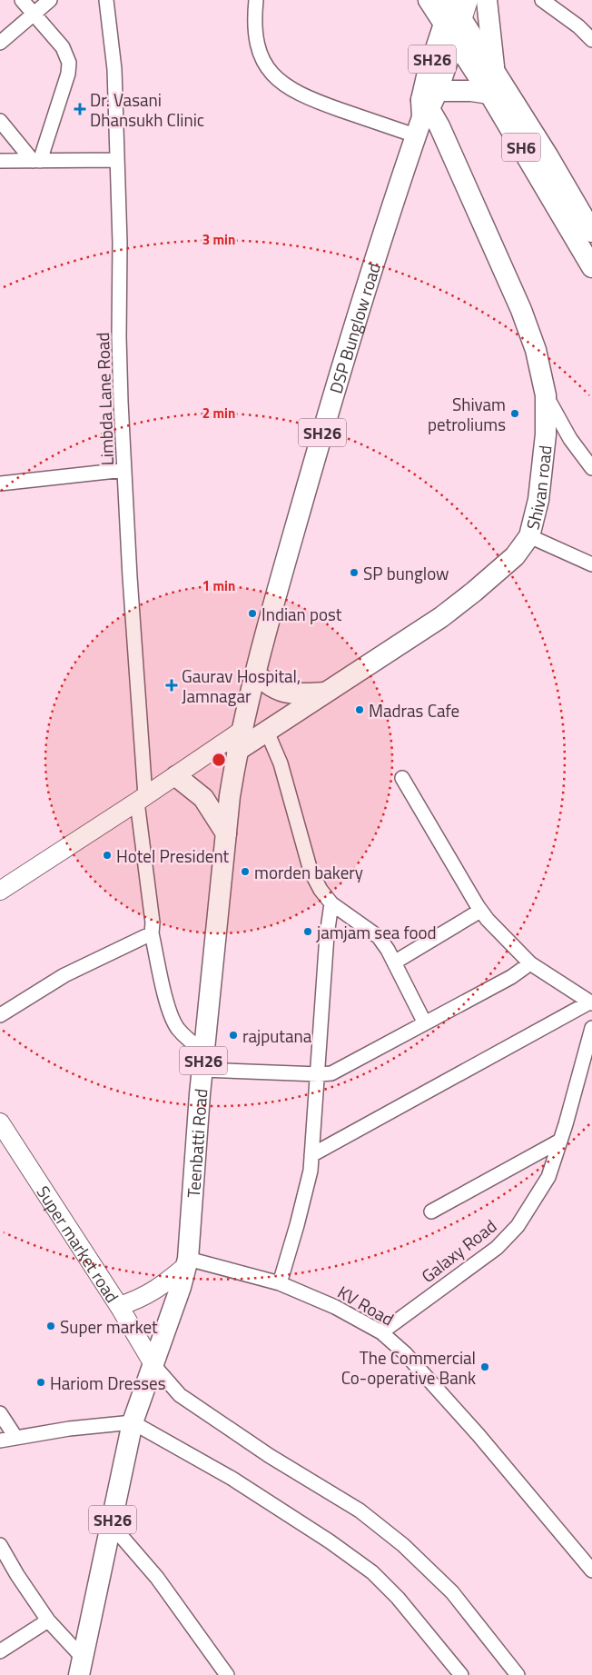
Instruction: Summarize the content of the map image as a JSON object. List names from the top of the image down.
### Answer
{
  "streets": {
    "main road": [
      "SH26",
      "SH6",
      "DSP Bunglow road",
      "Shivan road",
      "Teenbatti Road",
      "Super market road"
    ],
    "street": ["Limbda Lane Road", "Galaxy Road", "KV Road"]
  },
  "crossings": [
    ["SH26", "Teenbatti Road"],
    ["SH26", "Super market road"],
    ["SH6", "DSP Bunglow road"],
    ["DSP Bunglow road", "Shivan road"],
    ["DSP Bunglow road", "Teenbatti Road"],
    ["Limbda Lane Road", "Teenbatti Road"],
    ["Shivan road", "Teenbatti Road"],
    ["Teenbatti Road", "Super market road"],
    ["Teenbatti Road", "KV Road"],
    ["Galaxy Road", "KV Road"]
  ],
  "places": {
    "health": ["Dr. Vasani Dhansukh Clinic", "Gaurav Hospital, Jamnagar"],
    "other": [
      "Shivam petroliums",
      "SP bunglow",
      "Indian post",
      "Madras Cafe",
      "Hotel President",
      "morden bakery",
      "jamjam sea food",
      "rajputana",
      "Super market",
      "The Commercial Co-operative Bank",
      "Hariom Dresses"
    ]
  },
  "rings": ["3 min", "2 min", "1 min"]
}
